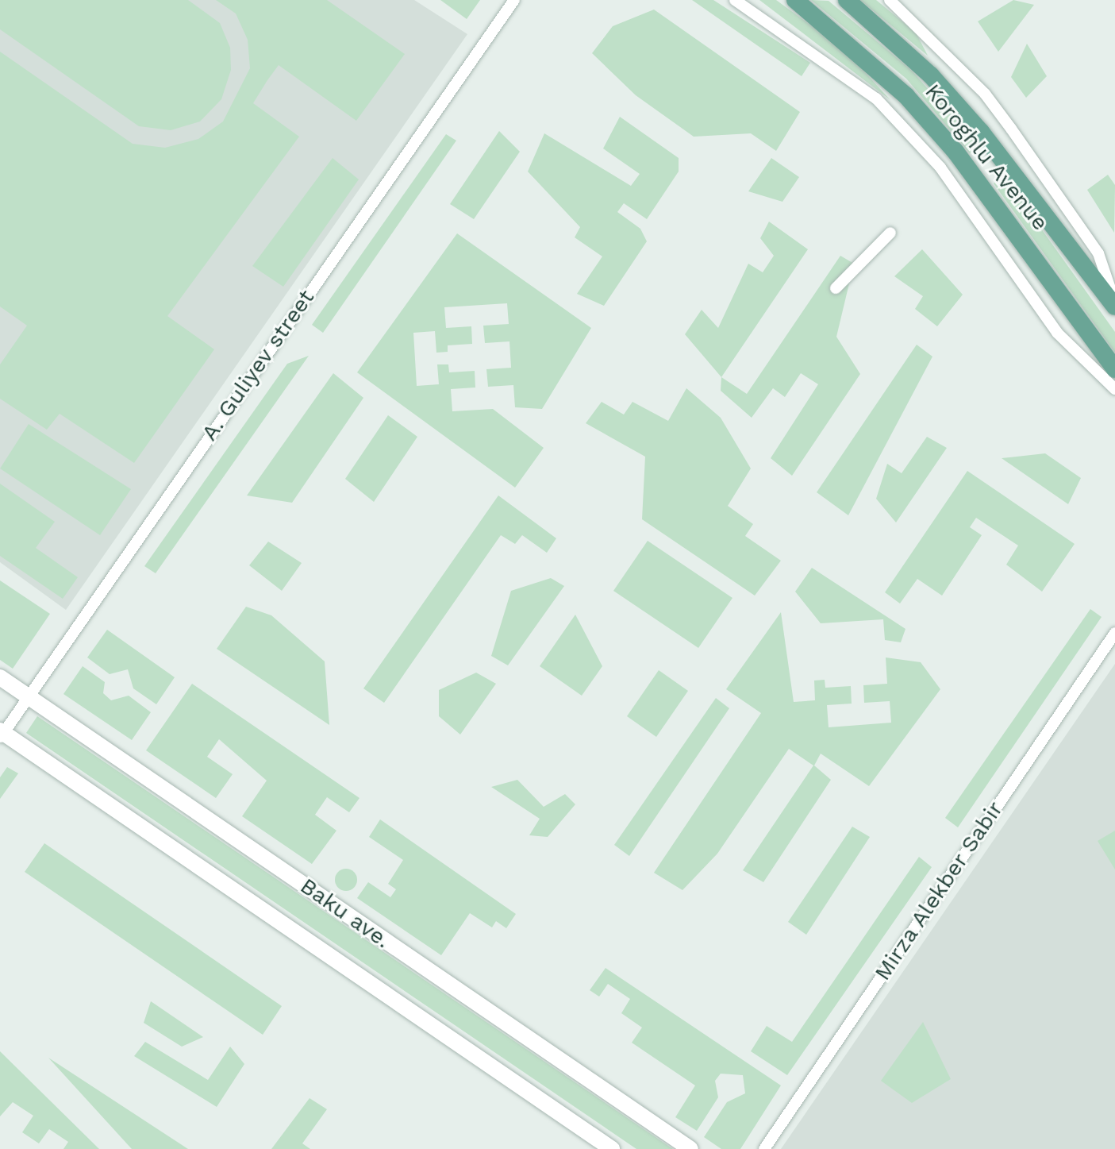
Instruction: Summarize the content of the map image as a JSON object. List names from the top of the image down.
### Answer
{
  "streets": {
    "main road": ["Koroghlu Avenue"],
    "street": ["A. Guliyev street", "Mirza Alekber Sabir", "Baku ave."]
  },
  "crossings": [
    ["A. Guliyev street", "Baku ave."]
  ]
}
